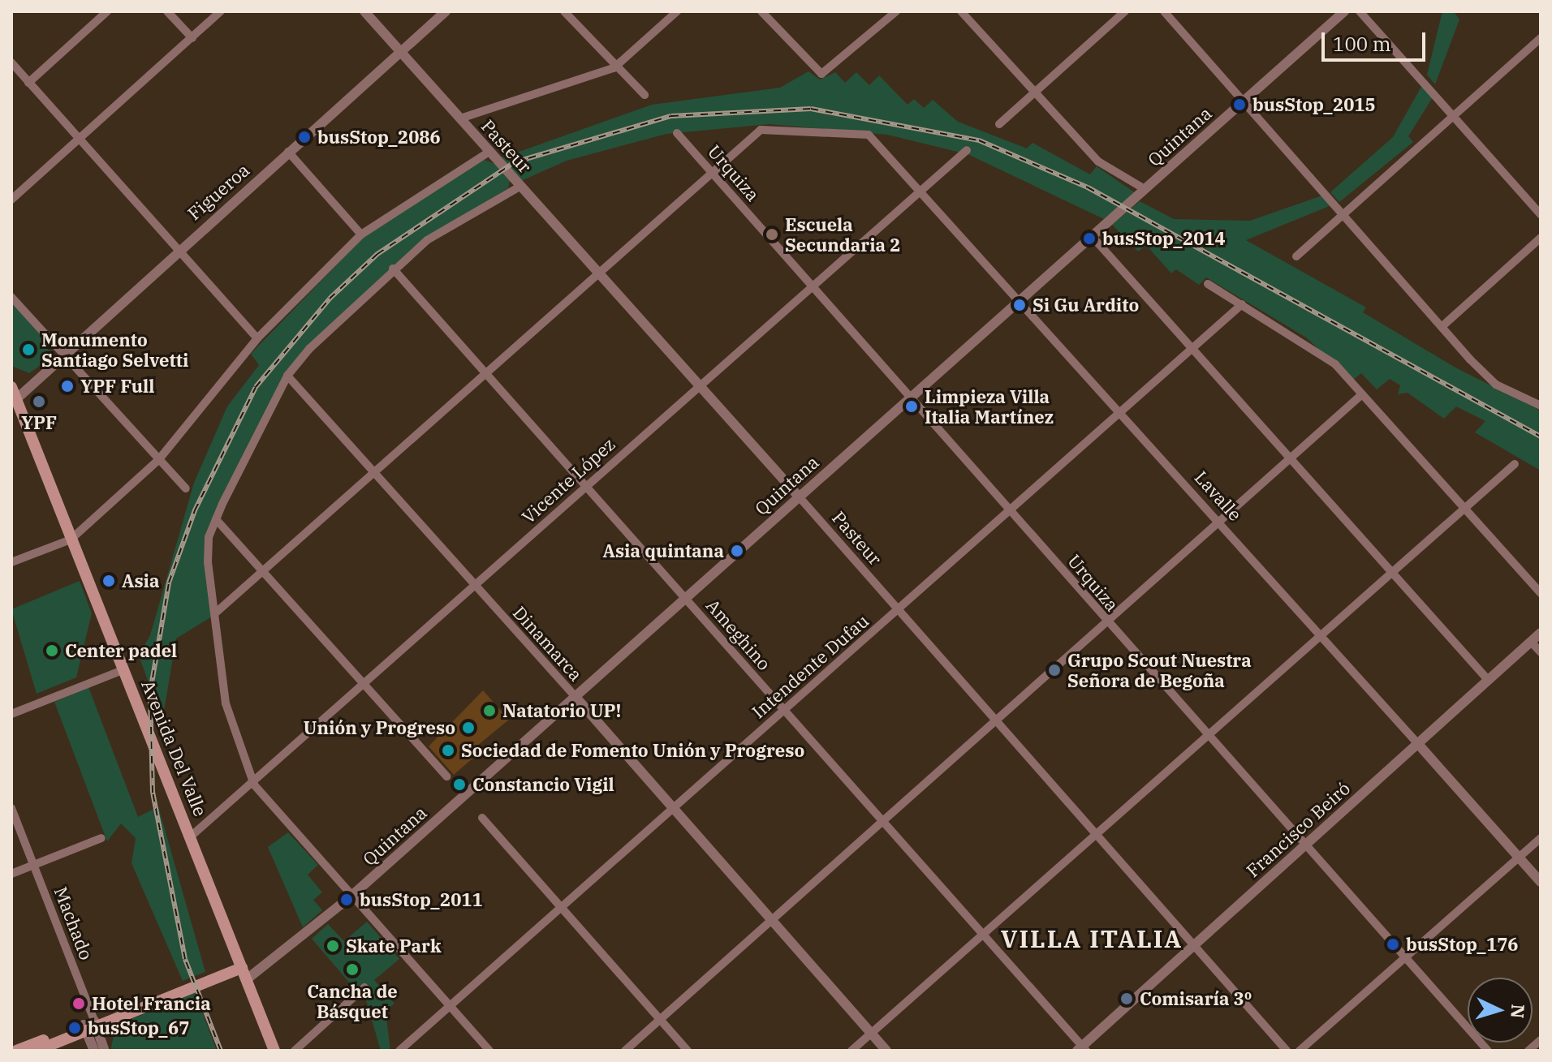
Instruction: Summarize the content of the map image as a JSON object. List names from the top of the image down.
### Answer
{
  "streets": {
    "main road": ["Avenida Del Valle"],
    "street": [
      "Quintana",
      "Pasteur",
      "Urquiza",
      "Figueroa",
      "Vicente López",
      "Lavalle",
      "Ameghino",
      "Dinamarca",
      "Intendente Dufau",
      "Francisco Beiró",
      "Machado"
    ]
  },
  "crossings": [
    ["Quintana", "Pasteur"],
    ["Quintana", "Urquiza"],
    ["Quintana", "Lavalle"],
    ["Quintana", "Ameghino"],
    ["Quintana", "Dinamarca"],
    ["Quintana", "Avenida Del Valle"],
    ["Pasteur", "Figueroa"],
    ["Pasteur", "Vicente López"],
    ["Pasteur", "Intendente Dufau"],
    ["Pasteur", "Francisco Beiró"],
    ["Urquiza", "Vicente López"],
    ["Urquiza", "Lavalle"],
    ["Urquiza", "Intendente Dufau"],
    ["Urquiza", "Francisco Beiró"],
    ["Figueroa", "Avenida Del Valle"],
    ["Vicente López", "Lavalle"],
    ["Vicente López", "Ameghino"],
    ["Vicente López", "Dinamarca"],
    ["Vicente López", "Avenida Del Valle"],
    ["Lavalle", "Intendente Dufau"],
    ["Lavalle", "Francisco Beiró"],
    ["Ameghino", "Intendente Dufau"],
    ["Ameghino", "Francisco Beiró"],
    ["Dinamarca", "Intendente Dufau"]
  ],
  "districts": ["VILLA ITALIA"],
  "places": [
    "busStop_2015",
    "busStop_2086",
    "Escuela Secundaria 2",
    "busStop_2014",
    "Si Gu Ardito",
    "Monumento Santiago Selvetti",
    "YPF Full",
    "YPF",
    "Limpieza Villa Italia Martínez",
    "Asia quintana",
    "Asia",
    "Center padel",
    "Grupo Scout Nuestra Señora de Begoña",
    "Natatorio UP!",
    "Unión y Progreso",
    "Sociedad de Fomento Unión y Progreso",
    "Constancio Vigil",
    "busStop_2011",
    "busStop_176",
    "Skate Park",
    "Cancha de Básquet",
    "Comisaría 3º",
    "Hotel Francia",
    "busStop_67"
  ],
  "scale_bar": "100 m",
  "north": "right"
}
